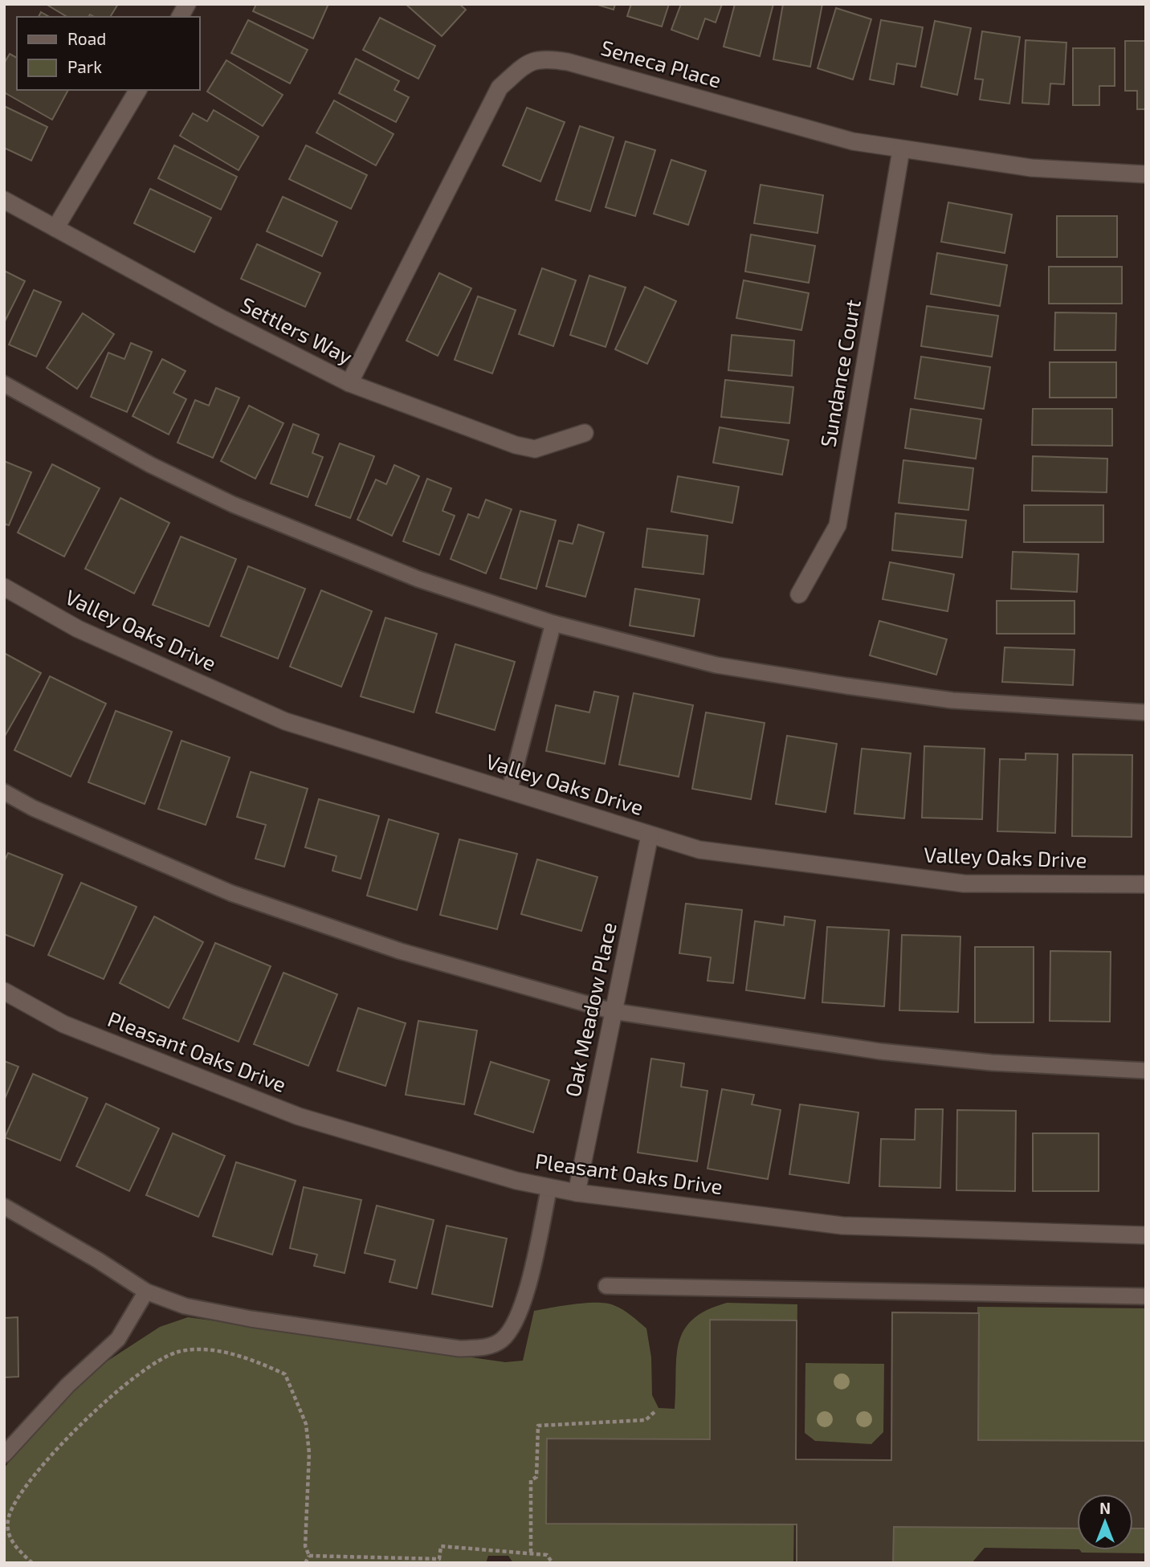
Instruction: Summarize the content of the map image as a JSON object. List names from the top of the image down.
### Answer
{
  "streets": {
    "street": [
      "Seneca Place",
      "Settlers Way",
      "Sundance Court",
      "Valley Oaks Drive",
      "Oak Meadow Place",
      "Pleasant Oaks Drive"
    ]
  },
  "crossings": [
    ["Seneca Place", "Settlers Way"],
    ["Seneca Place", "Sundance Court"],
    ["Valley Oaks Drive", "Oak Meadow Place"],
    ["Oak Meadow Place", "Pleasant Oaks Drive"]
  ],
  "legend": ["Road", "Park"],
  "north": "top"
}
